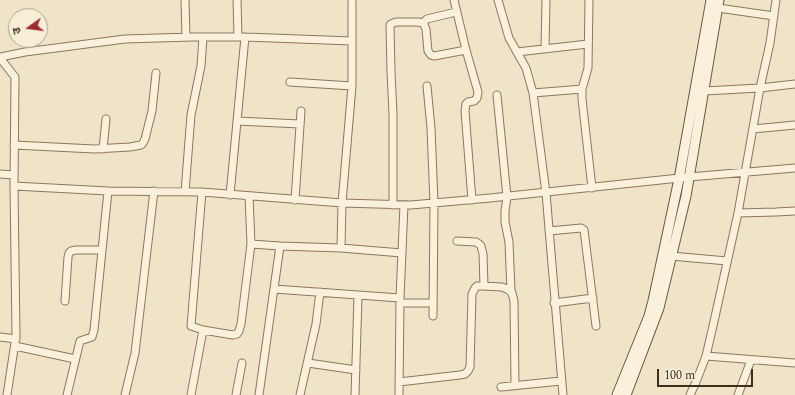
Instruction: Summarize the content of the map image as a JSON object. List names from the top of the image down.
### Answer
{
  "scale_bar": "100 m",
  "north": "left"
}
